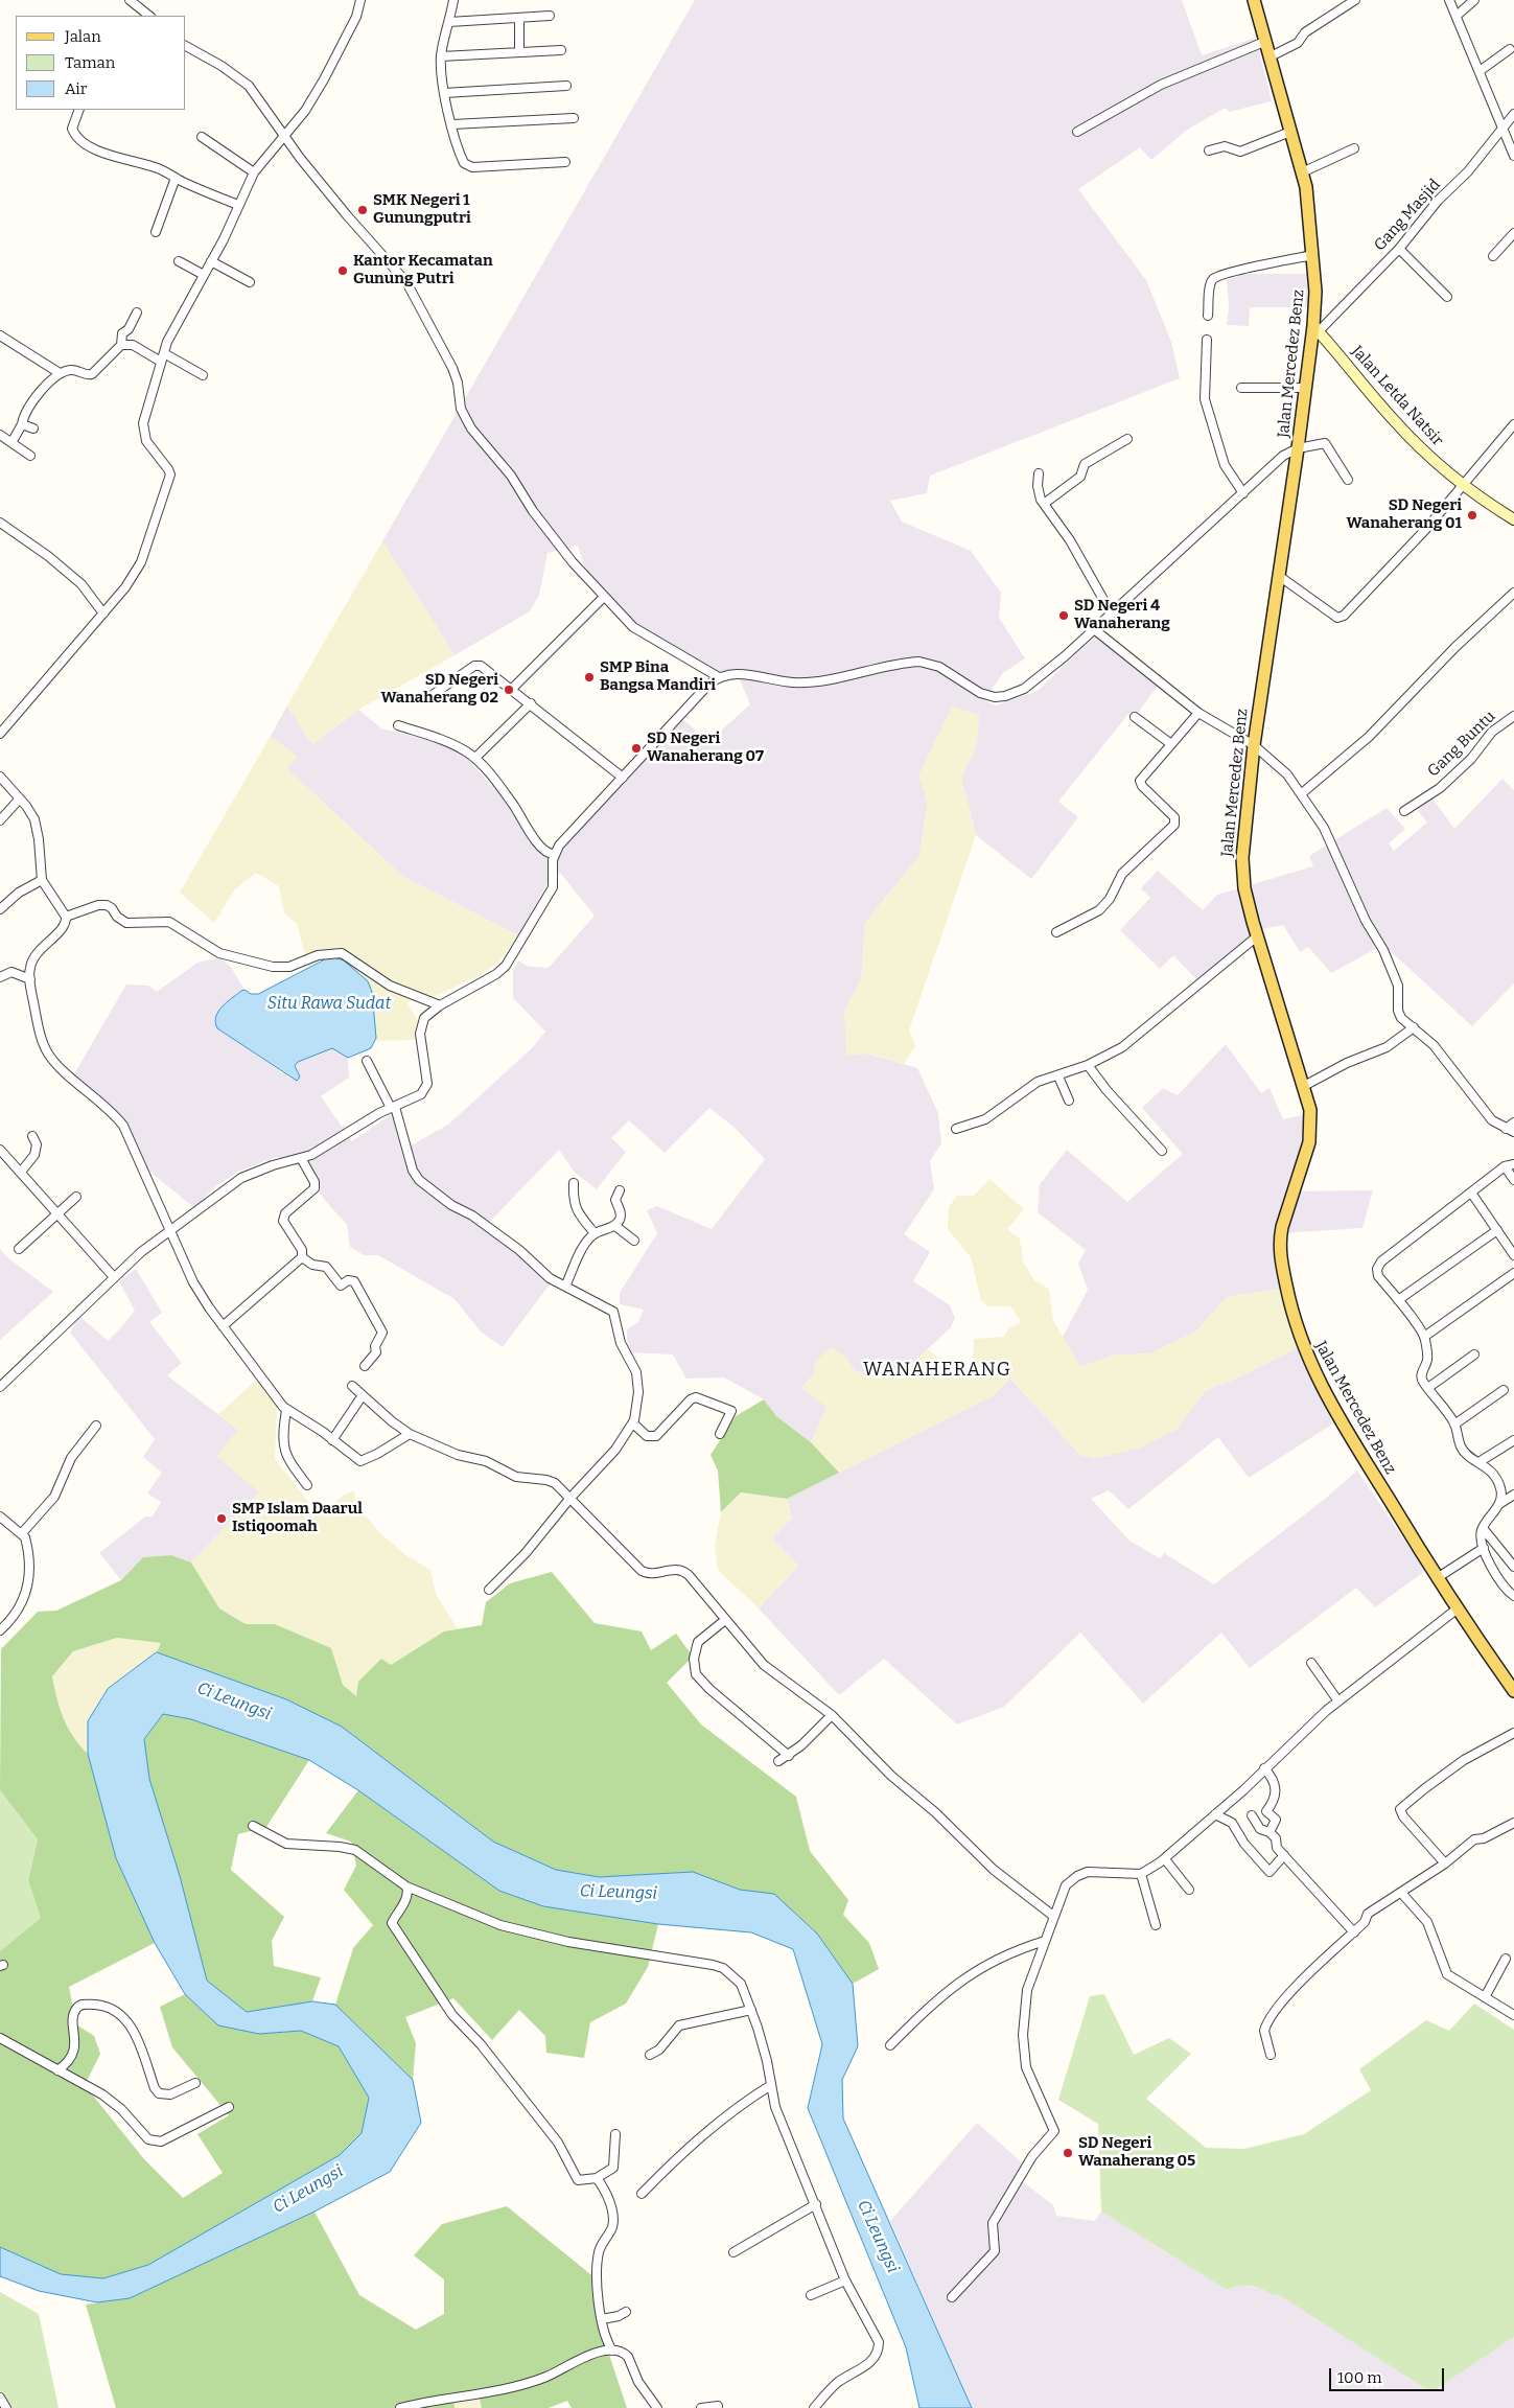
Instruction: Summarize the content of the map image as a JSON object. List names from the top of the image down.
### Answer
{
  "streets": {
    "main road": ["Jalan Mercedez Benz"],
    "street": ["Gang Masjid", "Jalan Letda Natsir", "Gang Buntu"]
  },
  "crossings": [
    ["Gang Masjid", "Jalan Mercedez Benz"],
    ["Gang Masjid", "Jalan Letda Natsir"],
    ["Jalan Mercedez Benz", "Jalan Letda Natsir"]
  ],
  "districts": ["WANAHERANG"],
  "water": ["Situ Rawa Sudat", "Ci Leungsi"],
  "places": [
    "SMK Negeri 1 Gunungputri",
    "Kantor Kecamatan Gunung Putri",
    "SD Negeri Wanaherang 01",
    "SD Negeri 4 Wanaherang",
    "SMP Bina Bangsa Mandiri",
    "SD Negeri Wanaherang 02",
    "SD Negeri Wanaherang 07",
    "SMP Islam Daarul Istiqoomah",
    "SD Negeri Wanaherang 05"
  ],
  "legend": ["Jalan", "Taman", "Air"],
  "scale_bar": "100 m"
}
